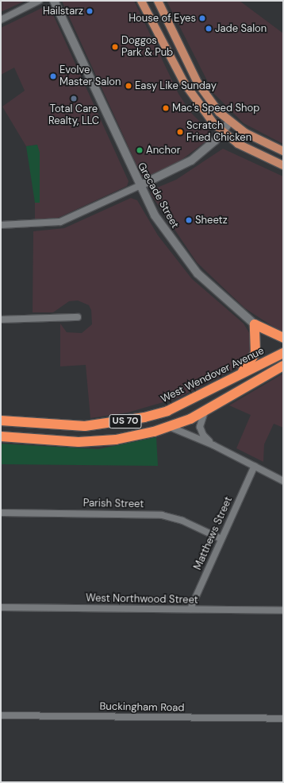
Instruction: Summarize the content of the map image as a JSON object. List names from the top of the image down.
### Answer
{
  "streets": {
    "highway": ["West Wendover Avenue", "US 70"],
    "street": [
      "Grecade Street",
      "Parish Street",
      "Matthews Street",
      "West Northwood Street",
      "Buckingham Road"
    ]
  },
  "crossings": [
    ["Parish Street", "Matthews Street"],
    ["Matthews Street", "West Northwood Street"]
  ],
  "places": [
    "Hailstarz",
    "House of Eyes",
    "Jade Salon",
    "Doggos Park & Pub",
    "Evolve Master Salon",
    "Easy Like Sunday",
    "Total Care Realty, LLC",
    "Mac's Speed Shop",
    "Scratch Fried Chicken",
    "Anchor",
    "Sheetz"
  ]
}
